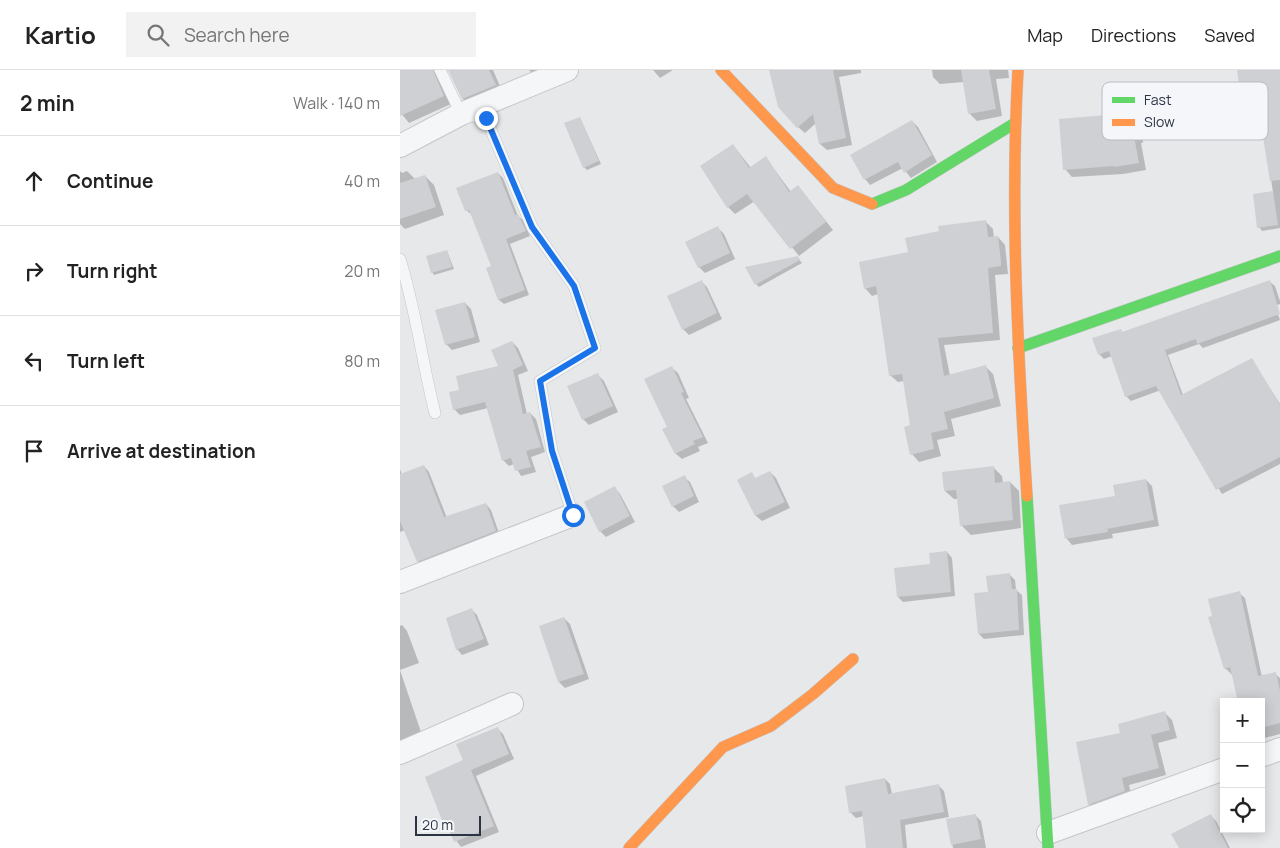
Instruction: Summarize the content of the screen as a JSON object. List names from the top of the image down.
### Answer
{
  "legend": ["Fast", "Slow"],
  "scale_bar": "20 m",
  "page": {
    "header": "Kartio",
    "search": "Search here",
    "nav": ["Map", "Directions", "Saved"],
    "heading": ["2 min", "Walk · 140 m"],
    "list": [
      ["Continue", "40 m"],
      ["Turn right", "20 m"],
      ["Turn left", "80 m"],
      "Arrive at destination"
    ],
    "map_buttons": ["+", "−"],
    "scale": "20 m"
  }
}
